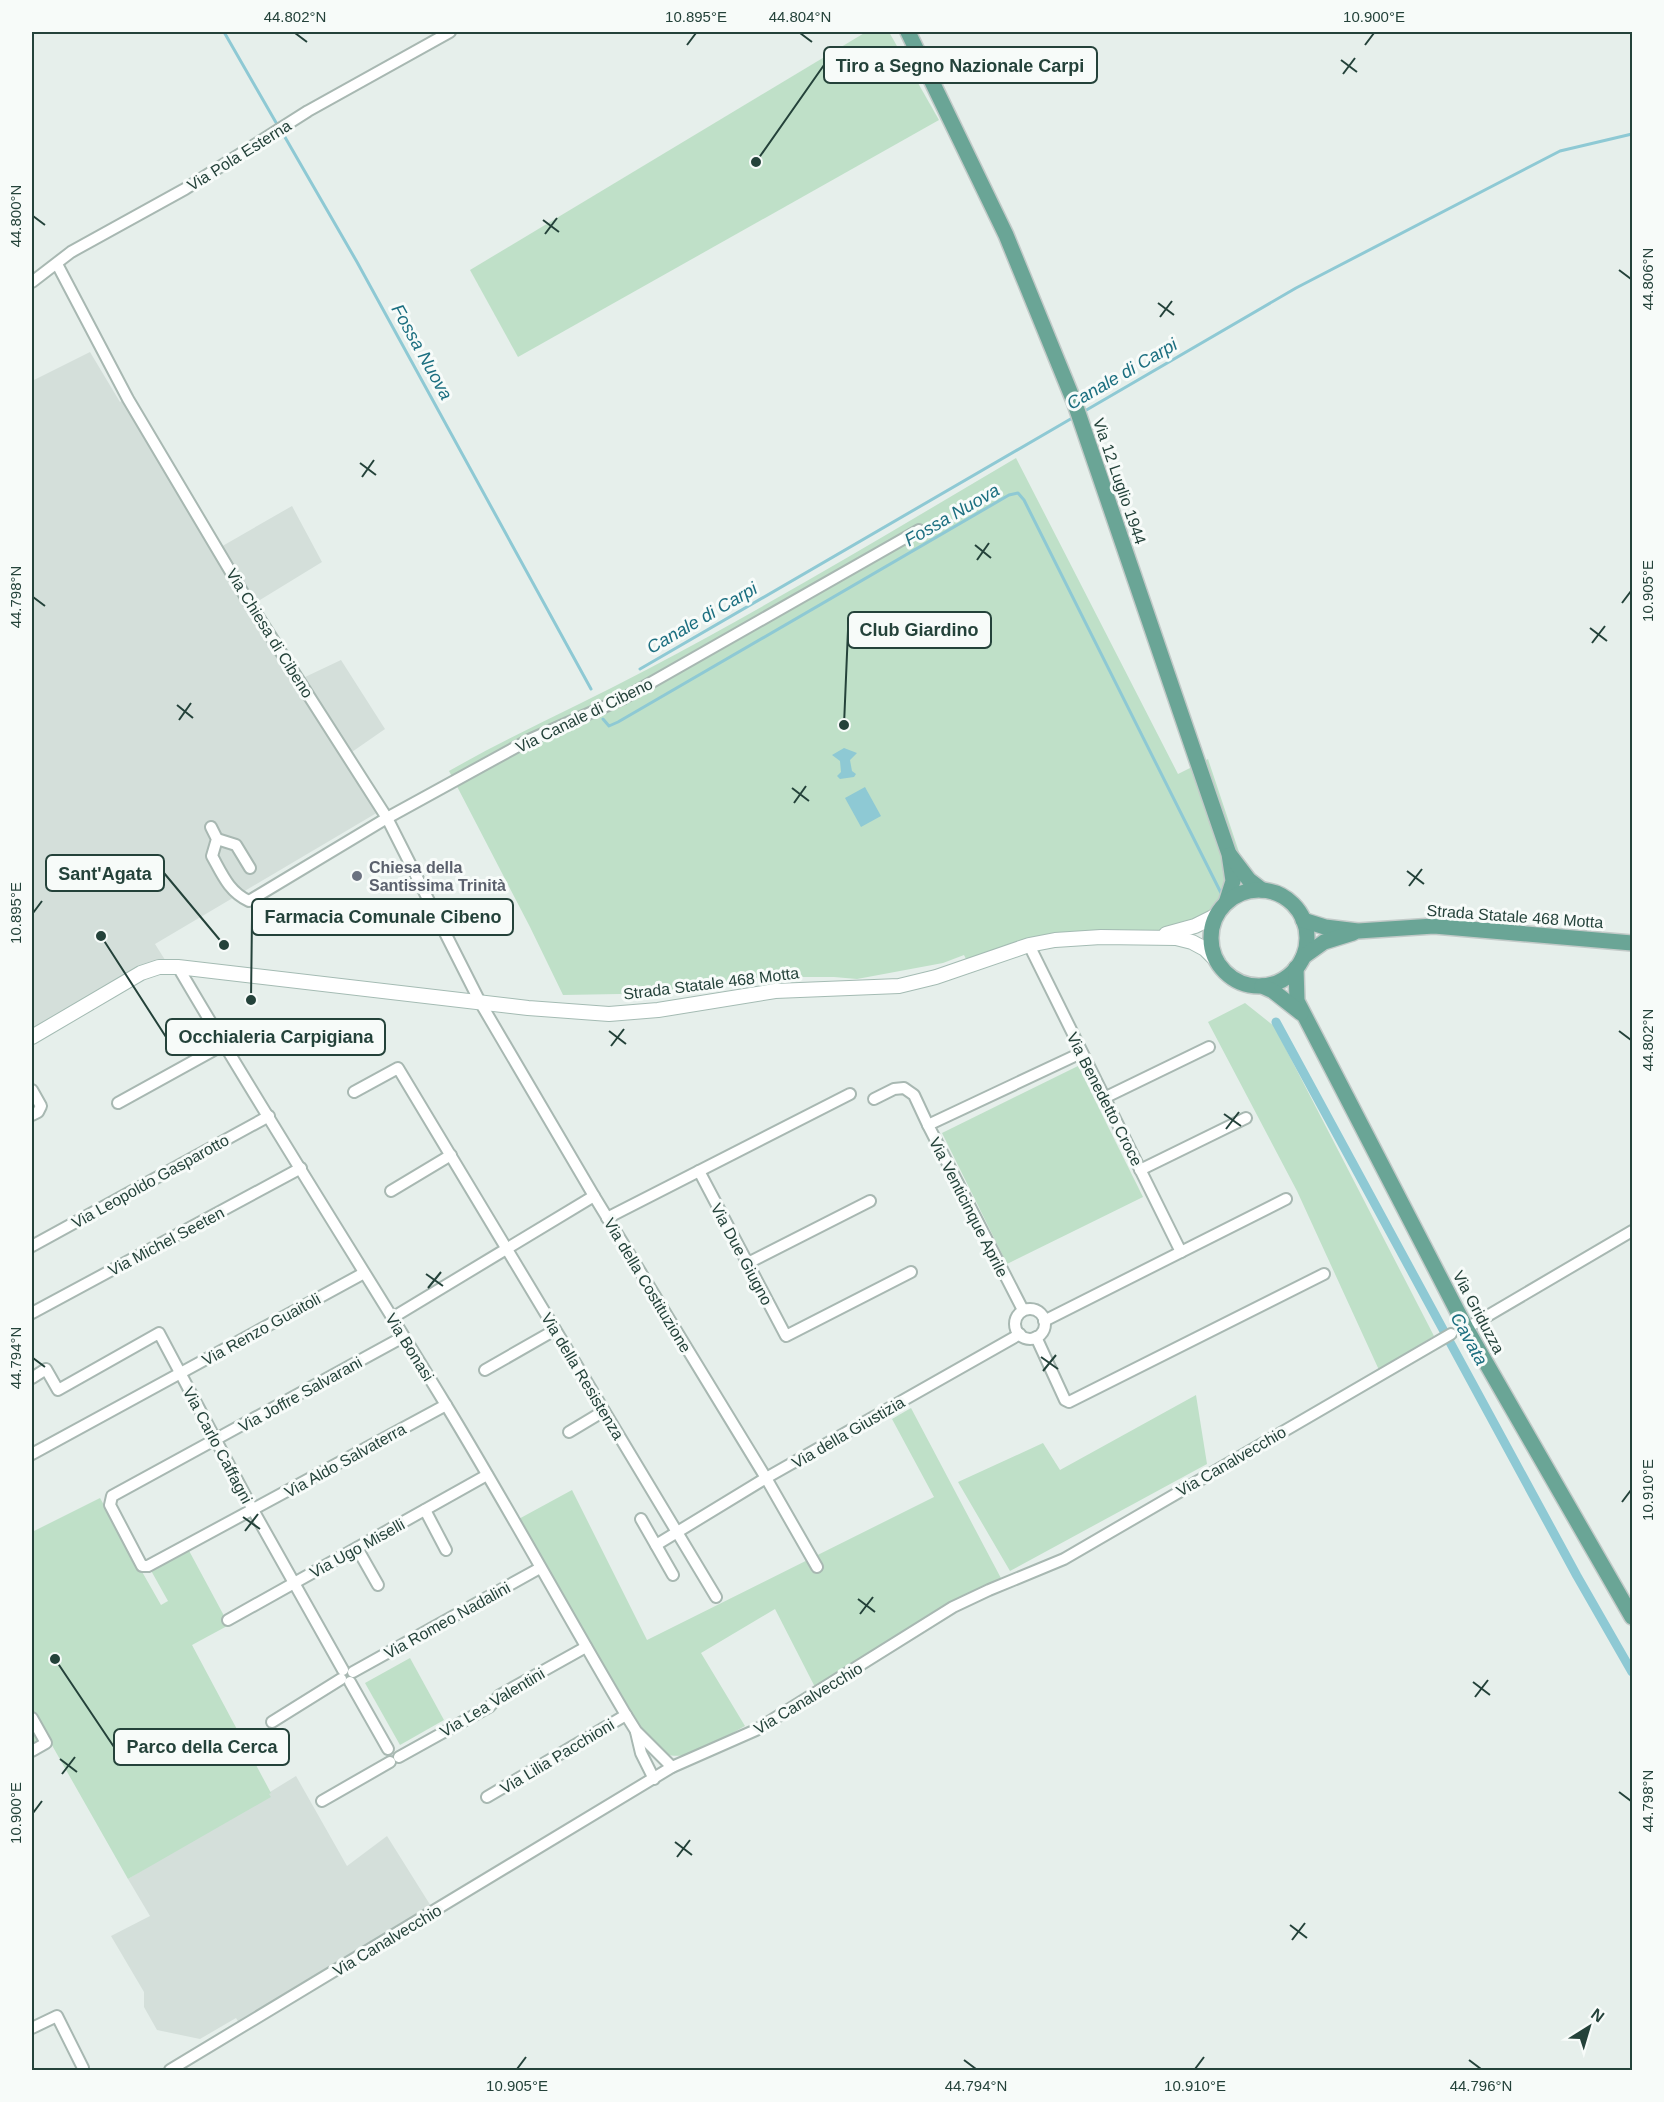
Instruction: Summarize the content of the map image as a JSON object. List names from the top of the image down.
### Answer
{
  "streets": {
    "main road": ["Via 12 Luglio 1944", "Strada Statale 468 Motta", "Via Griduzza"],
    "street": [
      "Via Pola Esterna",
      "Via Chiesa di Cibeno",
      "Via Canale di Cibeno",
      "Via Benedetto Croce",
      "Via Leopoldo Gasparotto",
      "Via Venticinque Aprile",
      "Via Michel Seeten",
      "Via Due Giugno",
      "Via della Costituzione",
      "Via Renzo Guaitoli",
      "Via Bonasi",
      "Via della Resistenza",
      "Via Joffre Salvarani",
      "Via della Giustizia",
      "Via Carlo Caffagni",
      "Via Aldo Salvaterra",
      "Via Canalvecchio",
      "Via Ugo Miselli",
      "Via Romeo Nadalini",
      "Via Lea Valentini",
      "Via Lilia Pacchioni"
    ]
  },
  "crossings": [
    ["Via Pola Esterna", "Via Chiesa di Cibeno"],
    ["Via Chiesa di Cibeno", "Via Canale di Cibeno"],
    ["Via Chiesa di Cibeno", "Strada Statale 468 Motta"],
    ["Via Chiesa di Cibeno", "Via della Costituzione"],
    ["Strada Statale 468 Motta", "Via Benedetto Croce"],
    ["Strada Statale 468 Motta", "Via della Costituzione"],
    ["Strada Statale 468 Motta", "Via Bonasi"],
    ["Via Benedetto Croce", "Via Venticinque Aprile"],
    ["Via Leopoldo Gasparotto", "Via Bonasi"],
    ["Via Venticinque Aprile", "Via della Giustizia"],
    ["Via Michel Seeten", "Via Bonasi"],
    ["Via della Costituzione", "Via della Giustizia"],
    ["Via Renzo Guaitoli", "Via Bonasi"],
    ["Via Renzo Guaitoli", "Via Carlo Caffagni"],
    ["Via Bonasi", "Via Joffre Salvarani"],
    ["Via Bonasi", "Via Aldo Salvaterra"],
    ["Via Bonasi", "Via Canalvecchio"],
    ["Via Bonasi", "Via Ugo Miselli"],
    ["Via Bonasi", "Via Romeo Nadalini"],
    ["Via Bonasi", "Via Lea Valentini"],
    ["Via Bonasi", "Via Lilia Pacchioni"],
    ["Via della Resistenza", "Via della Giustizia"],
    ["Via Joffre Salvarani", "Via Carlo Caffagni"],
    ["Via Joffre Salvarani", "Via Aldo Salvaterra"],
    ["Via Carlo Caffagni", "Via Aldo Salvaterra"],
    ["Via Carlo Caffagni", "Via Ugo Miselli"],
    ["Via Carlo Caffagni", "Via Romeo Nadalini"],
    ["Via Carlo Caffagni", "Via Lea Valentini"]
  ],
  "water": ["Fossa Nuova", "Canale di Carpi", "Cavata"],
  "places": [
    "Tiro a Segno Nazionale Carpi",
    "Club Giardino",
    "Chiesa della Santissima Trinità",
    "Occhialeria Carpigiana",
    "Sant'Agata",
    "Farmacia Comunale Cibeno",
    "Parco della Cerca"
  ],
  "north": "top right",
  "coordinates": [
    "44.802°N",
    "10.895°E",
    "44.804°N",
    "10.900°E",
    "44.800°N",
    "44.806°N",
    "10.905°E",
    "44.798°N",
    "44.794°N",
    "10.910°E",
    "44.796°N"
  ]
}
